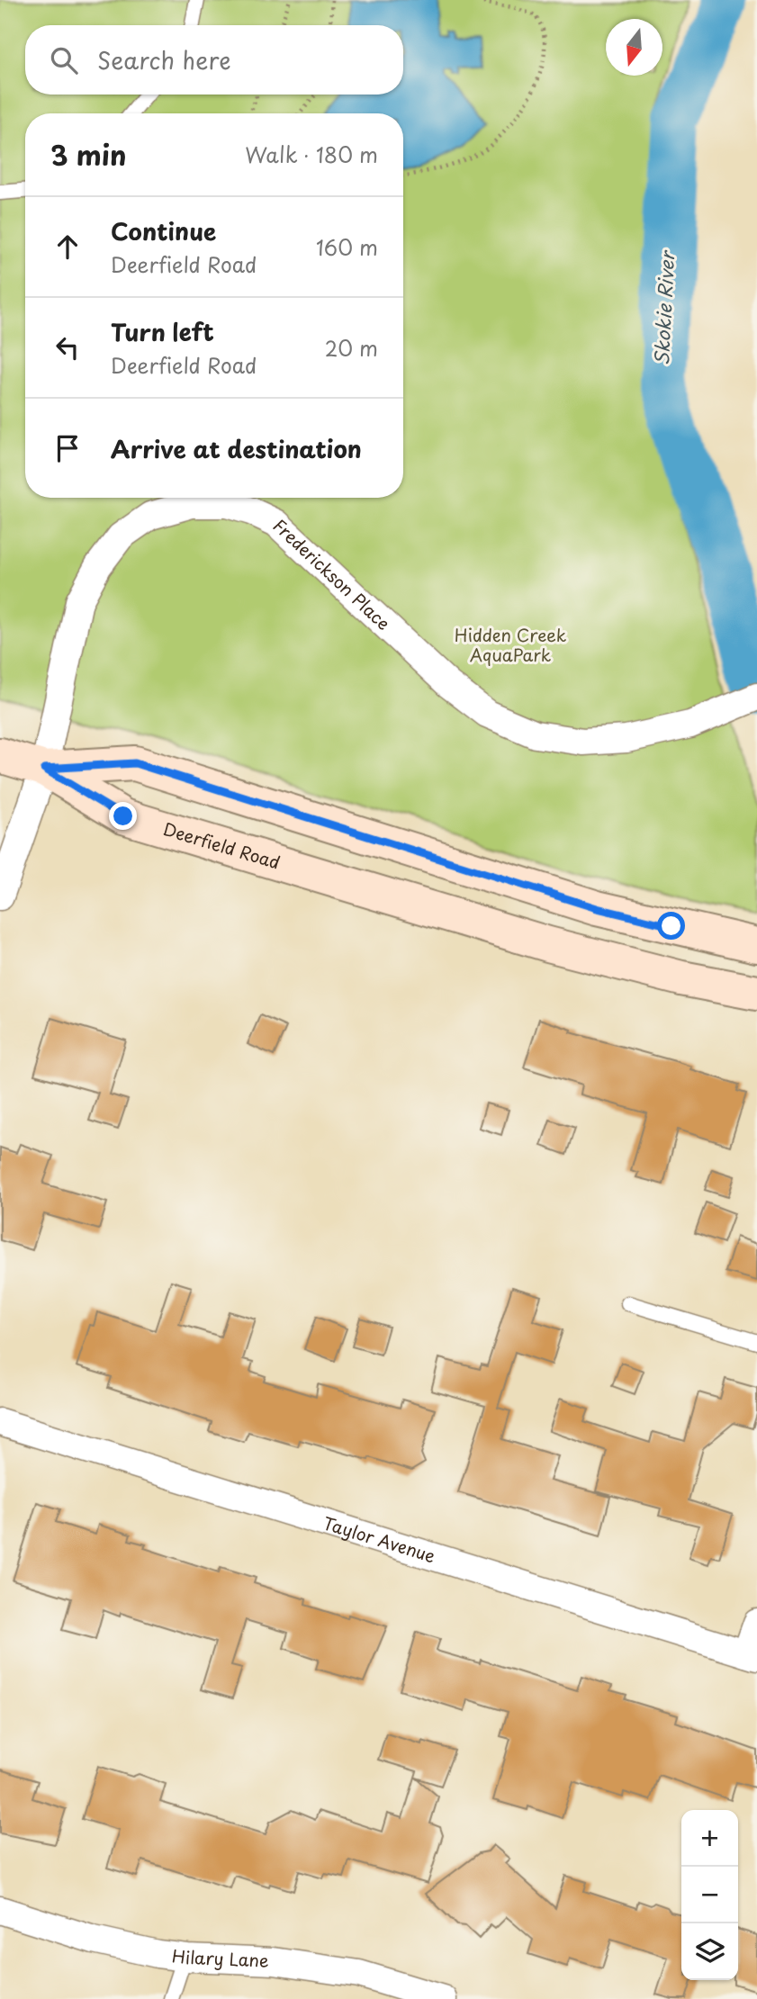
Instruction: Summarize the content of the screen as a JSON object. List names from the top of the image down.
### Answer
{
  "streets": {
    "main road": ["Deerfield Road"],
    "street": ["Frederickson Place", "Taylor Avenue", "Hilary Lane"]
  },
  "crossings": [
    ["Frederickson Place", "Deerfield Road"]
  ],
  "water": ["Skokie River"],
  "parks": ["Hidden Creek AquaPark"],
  "north": "bottom",
  "page": {
    "search": "Search here",
    "heading": ["3 min", "Walk · 180 m"],
    "list": [
      ["Continue", "Deerfield Road", "160 m"],
      ["Turn left", "Deerfield Road", "20 m"],
      "Arrive at destination"
    ],
    "map_buttons": ["+", "−"]
  }
}
